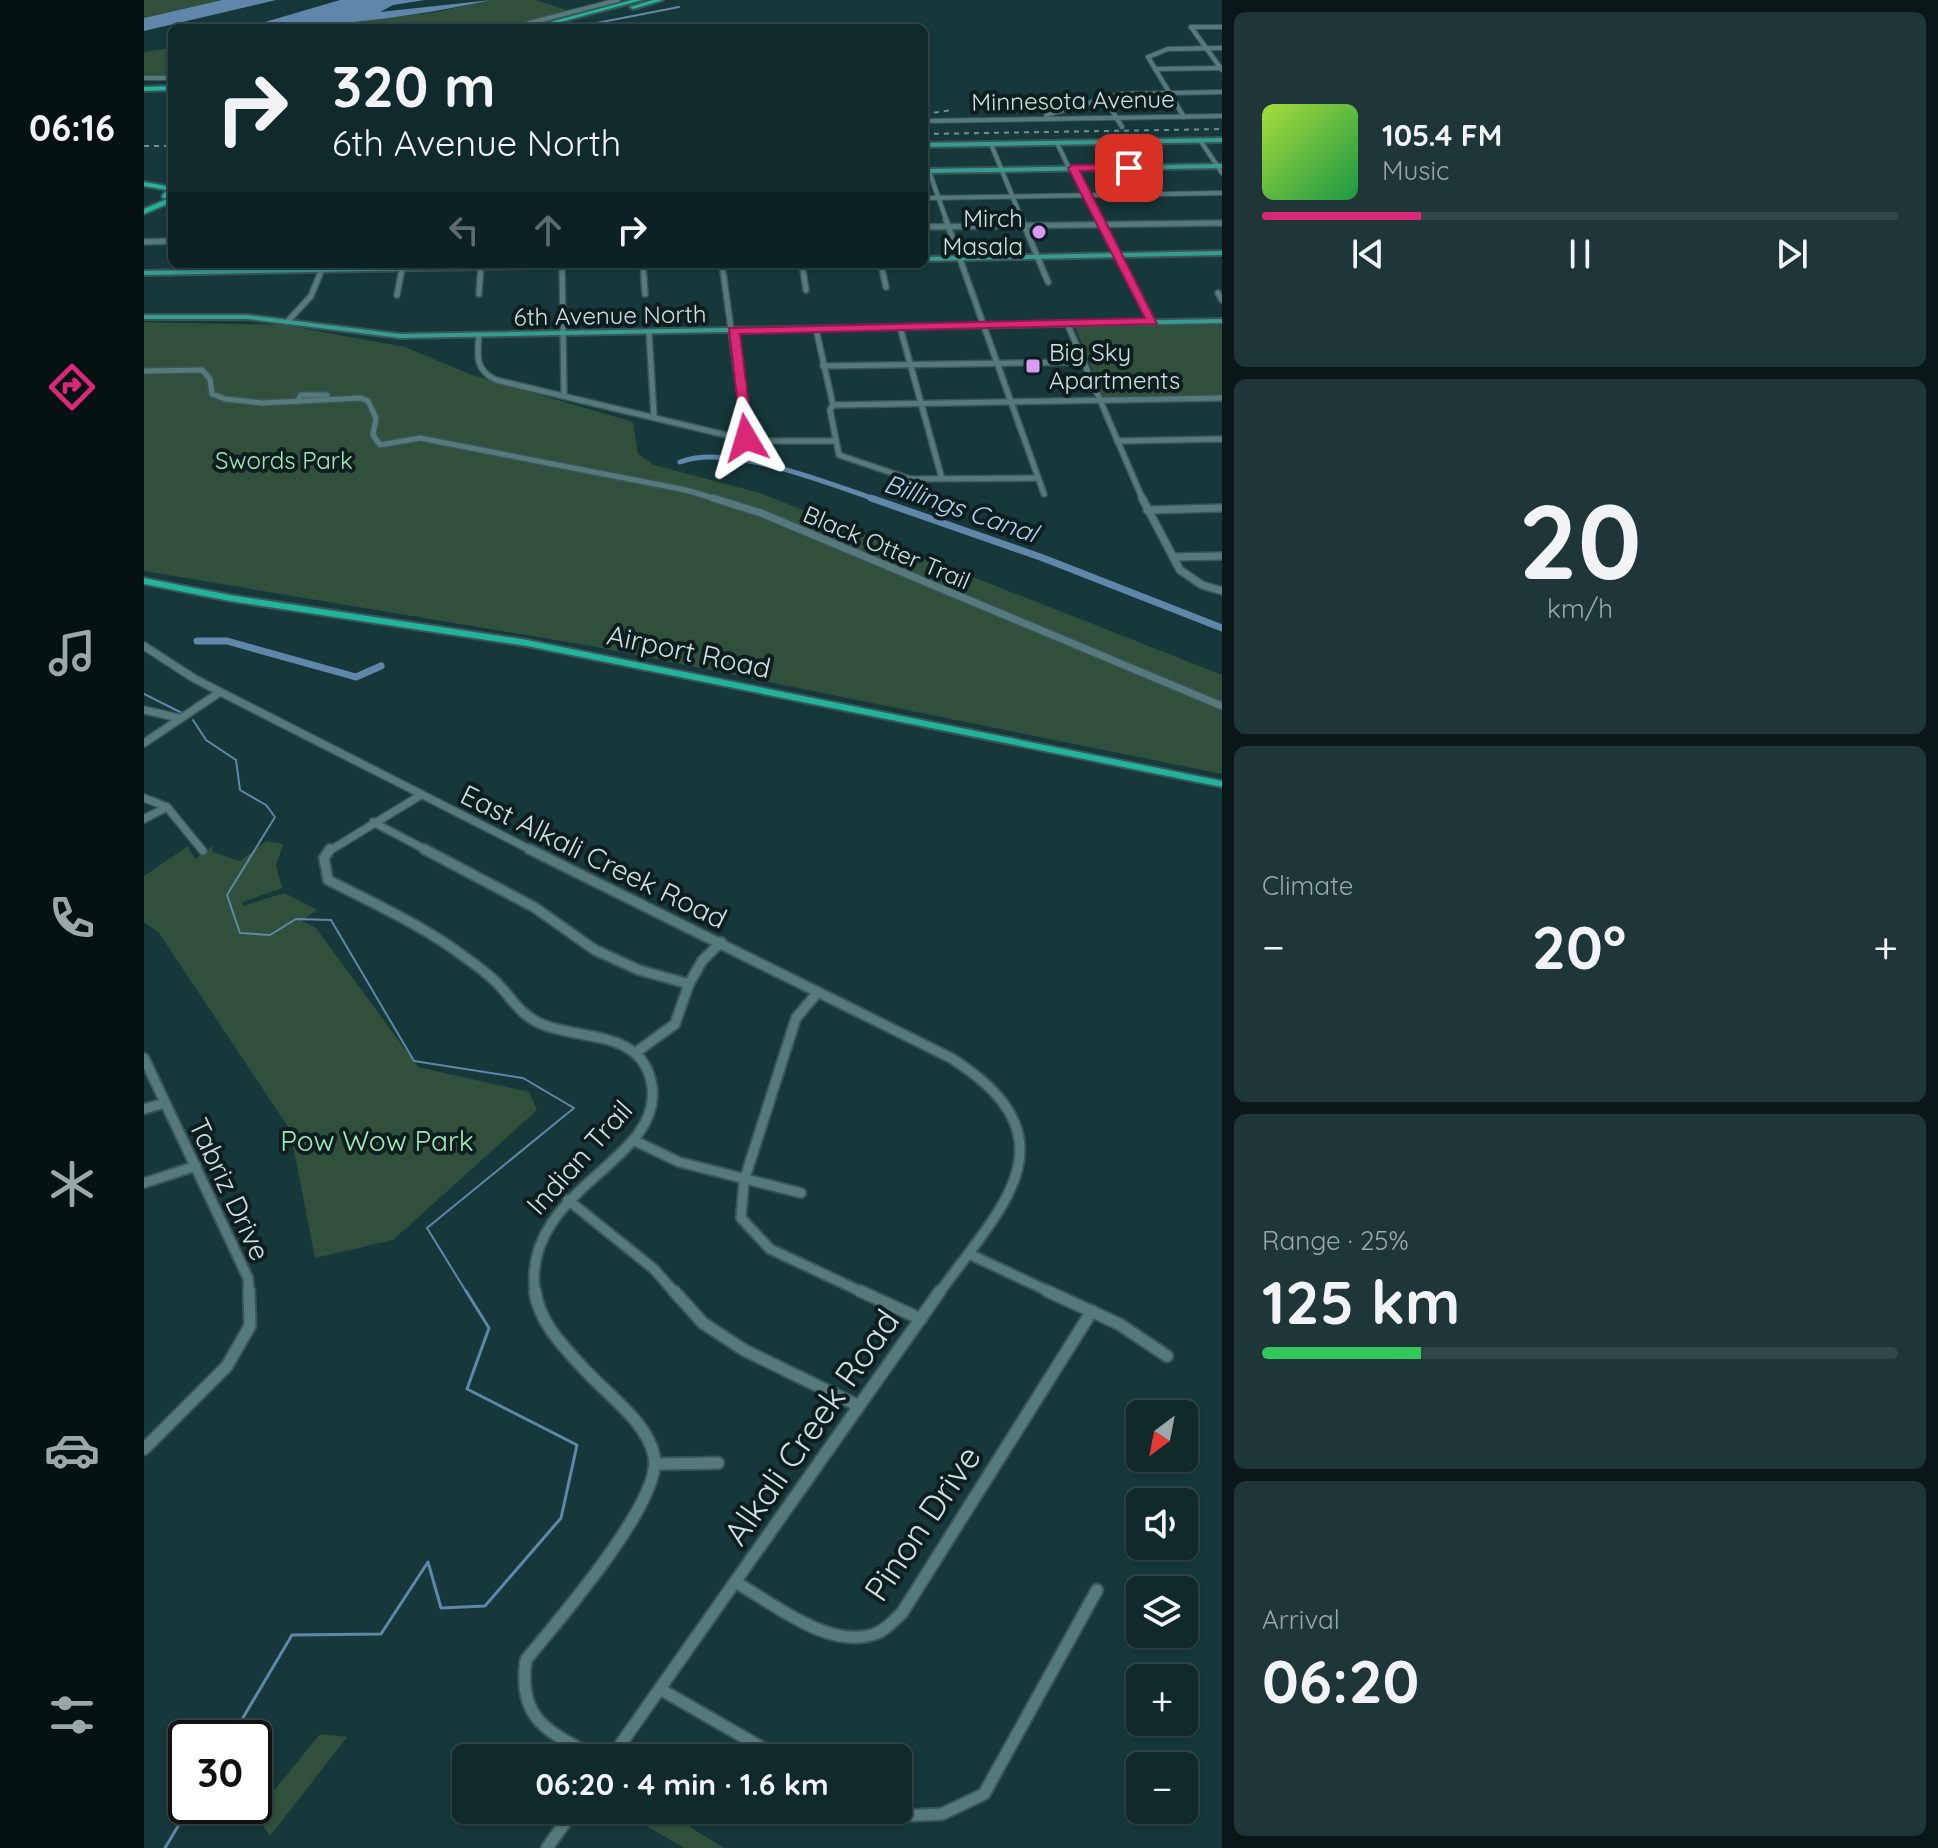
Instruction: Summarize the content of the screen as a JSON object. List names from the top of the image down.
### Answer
{
  "streets": {
    "highway": ["Airport Road"],
    "main road": ["6th Avenue North"],
    "street": [
      "Minnesota Avenue",
      "Black Otter Trail",
      "East Alkali Creek Road",
      "Indian Trail",
      "Tabriz Drive",
      "Alkali Creek Road",
      "Pinon Drive"
    ]
  },
  "crossings": [
    ["East Alkali Creek Road", "Alkali Creek Road"],
    ["Alkali Creek Road", "Pinon Drive"]
  ],
  "water": ["Billings Canal"],
  "parks": ["Swords Park", "Pow Wow Park"],
  "places": {
    "other": ["Mirch Masala"],
    "transit": ["Big Sky Apartments"]
  },
  "north": "bottom left",
  "page": {
    "tabs": "06:16",
    "turn": ["320 m", "6th Avenue North"],
    "song": ["105.4 FM", "Music"],
    "tile": [
      ["20", "km/h"],
      "Climate",
      ["Range · 25%", "125 km"],
      ["Arrival", "06:20"]
    ],
    "heat": ["−", "20°", "+"],
    "map_buttons": ["+", "−"],
    "limit": "30",
    "trip": "06:20 · 4 min · 1.6 km"
  }
}
